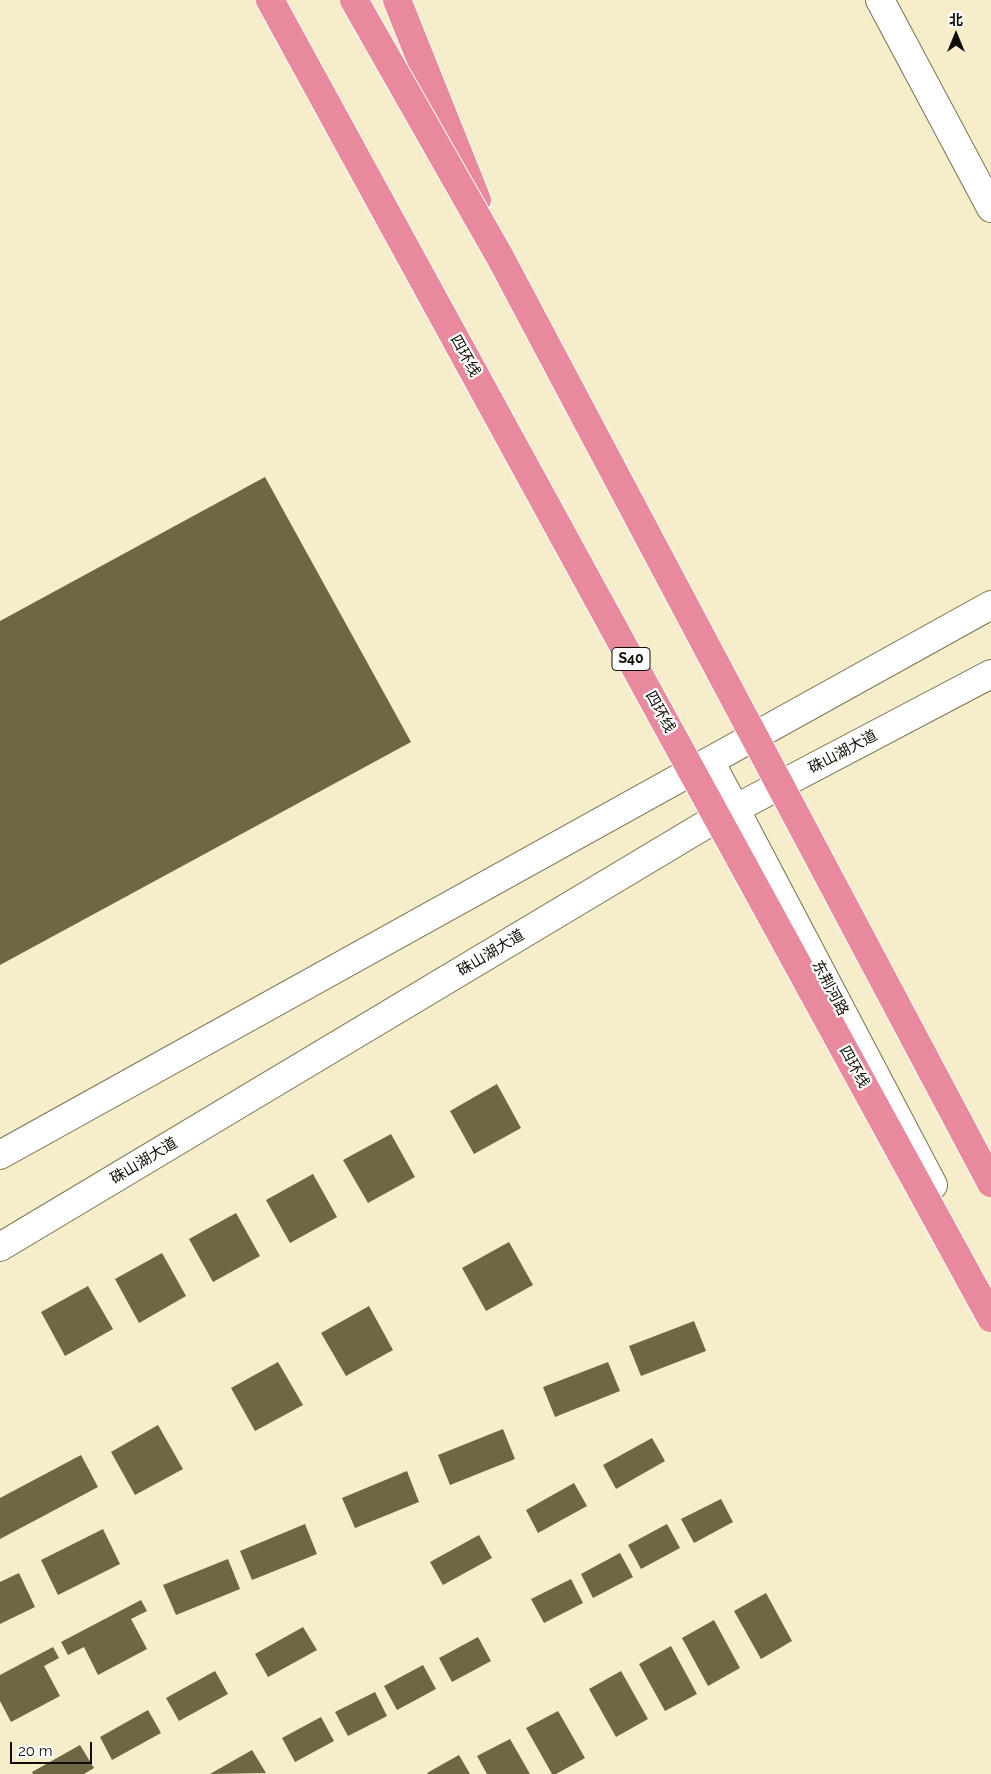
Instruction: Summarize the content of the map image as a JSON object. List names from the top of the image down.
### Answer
{
  "streets": {
    "highway": ["四环线", "S40"],
    "main road": ["硃山湖大道", "东荆河路"]
  },
  "crossings": [
    ["硃山湖大道", "东荆河路"]
  ],
  "scale_bar": "20 m",
  "north": "top"
}
